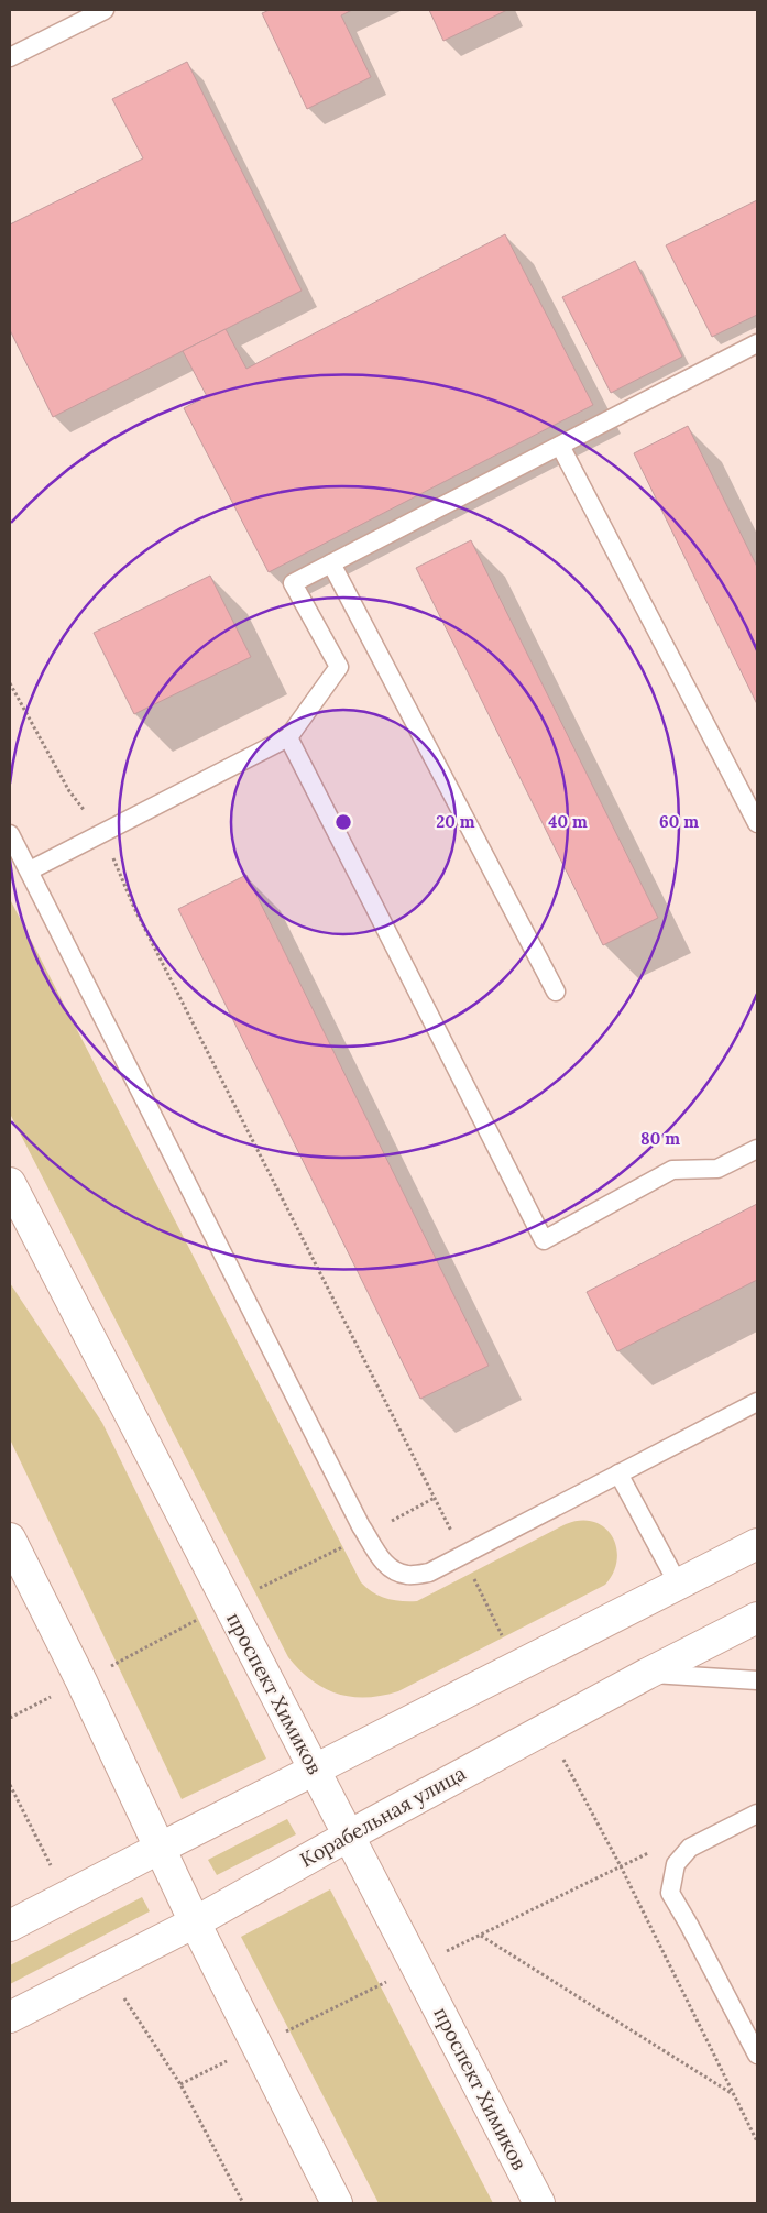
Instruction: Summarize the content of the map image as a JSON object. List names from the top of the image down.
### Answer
{
  "streets": {
    "main road": ["проспект Химиков", "Корабельная улица"]
  },
  "crossings": [
    ["проспект Химиков", "Корабельная улица"]
  ],
  "rings": [
    "20 m",
    "40 m",
    "60 m",
    "80 m"
  ]
}
